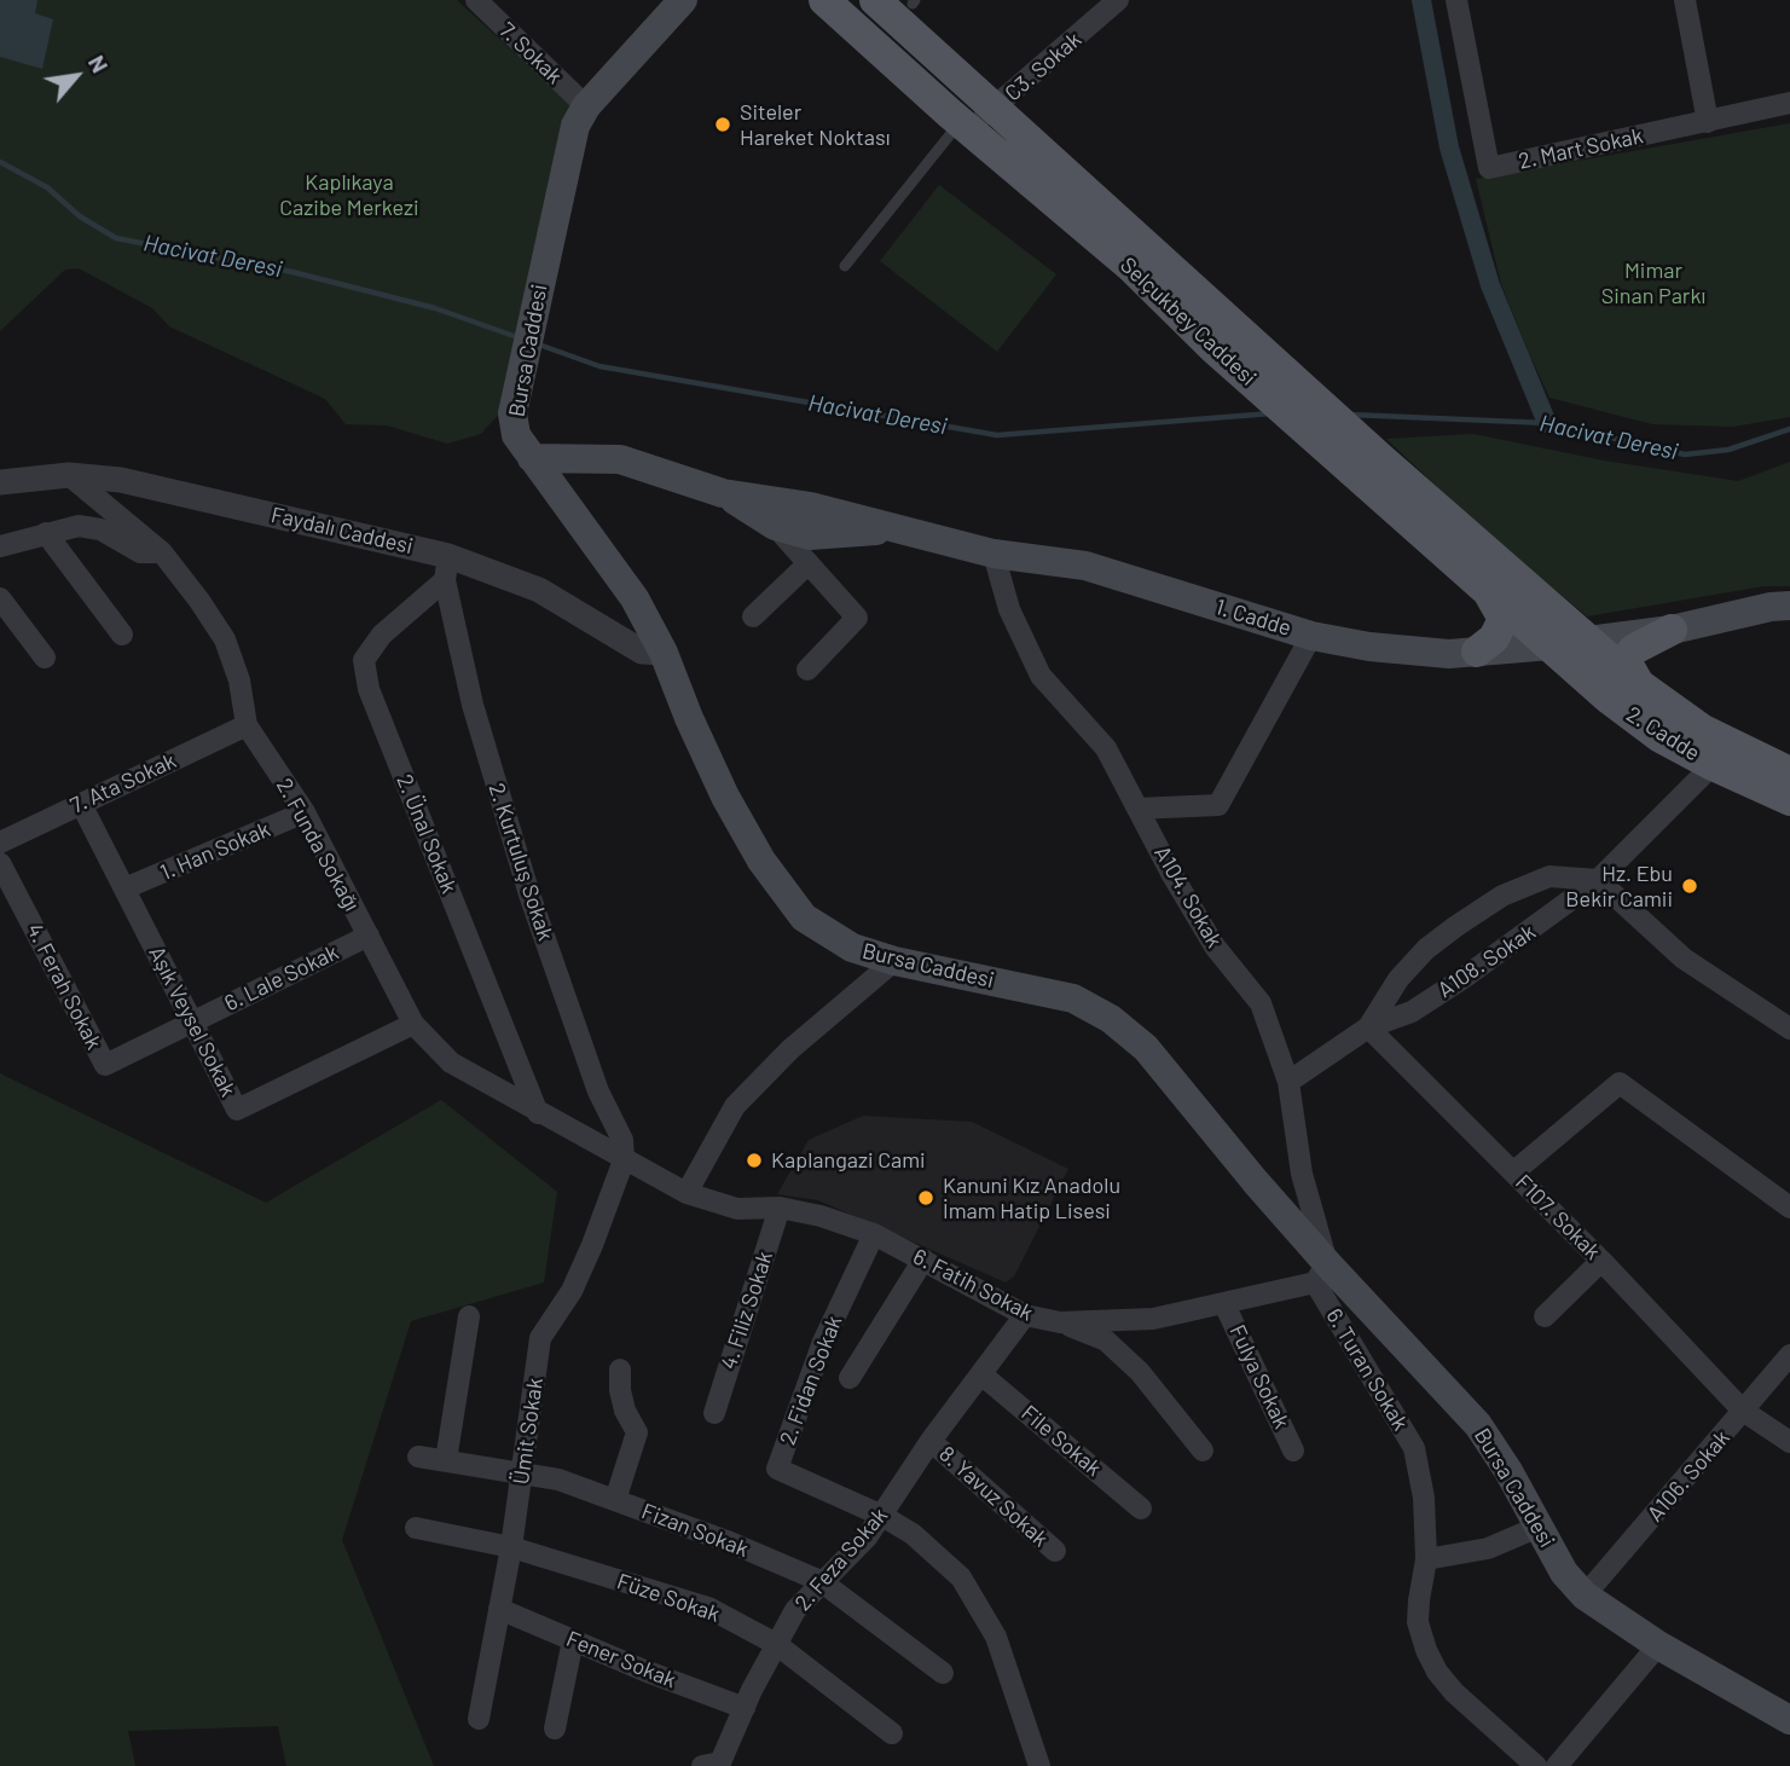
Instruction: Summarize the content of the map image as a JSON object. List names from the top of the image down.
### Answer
{
  "streets": {
    "main road": [
      "Selçukbey Caddesi",
      "Bursa Caddesi",
      "1. Cadde",
      "2. Cadde"
    ],
    "street": [
      "7. Sokak",
      "C3. Sokak",
      "2. Mart Sokak",
      "Faydalı Caddesi",
      "7. Ata Sokak",
      "2. Ünal Sokak",
      "2. Funda Sokağı",
      "1. Han Sokak",
      "2. Kurtuluş Sokak",
      "A104. Sokak",
      "A108. Sokak",
      "6. Lale Sokak",
      "4. Ferah Sokak",
      "Aşık Veysel Sokak",
      "F107. Sokak",
      "6. Fatih Sokak",
      "4. Filiz Sokak",
      "6. Turan Sokak",
      "Fulya Sokak",
      "2. Fidan Sokak",
      "Ümit Sokak",
      "File Sokak",
      "A106. Sokak",
      "8. Yavuz Sokak",
      "Fizan Sokak",
      "2. Feza Sokak",
      "Füze Sokak",
      "Fener Sokak"
    ]
  },
  "crossings": [
    ["7. Sokak", "Bursa Caddesi"],
    ["C3. Sokak", "Selçukbey Caddesi"],
    ["Selçukbey Caddesi", "1. Cadde"],
    ["Selçukbey Caddesi", "2. Cadde"],
    ["Bursa Caddesi", "Faydalı Caddesi"],
    ["Bursa Caddesi", "A104. Sokak"],
    ["Bursa Caddesi", "6. Fatih Sokak"],
    ["Bursa Caddesi", "6. Turan Sokak"],
    ["Bursa Caddesi", "A106. Sokak"],
    ["Faydalı Caddesi", "2. Ünal Sokak"],
    ["Faydalı Caddesi", "2. Funda Sokağı"],
    ["Faydalı Caddesi", "2. Kurtuluş Sokak"],
    ["1. Cadde", "2. Cadde"],
    ["1. Cadde", "A104. Sokak"],
    ["2. Cadde", "A108. Sokak"],
    ["7. Ata Sokak", "2. Funda Sokağı"],
    ["7. Ata Sokak", "Aşık Veysel Sokak"],
    ["2. Ünal Sokak", "2. Funda Sokağı"],
    ["2. Ünal Sokak", "2. Kurtuluş Sokak"],
    ["2. Funda Sokağı", "1. Han Sokak"],
    ["2. Funda Sokağı", "2. Kurtuluş Sokak"],
    ["2. Funda Sokağı", "6. Lale Sokak"],
    ["2. Funda Sokağı", "Aşık Veysel Sokak"],
    ["2. Funda Sokağı", "6. Fatih Sokak"],
    ["2. Funda Sokağı", "Ümit Sokak"],
    ["1. Han Sokak", "Aşık Veysel Sokak"],
    ["2. Kurtuluş Sokak", "6. Fatih Sokak"],
    ["2. Kurtuluş Sokak", "Ümit Sokak"],
    ["A104. Sokak", "A108. Sokak"],
    ["A104. Sokak", "6. Fatih Sokak"],
    ["A104. Sokak", "6. Turan Sokak"],
    ["A108. Sokak", "F107. Sokak"],
    ["6. Lale Sokak", "4. Ferah Sokak"],
    ["6. Lale Sokak", "Aşık Veysel Sokak"],
    ["F107. Sokak", "A106. Sokak"],
    ["6. Fatih Sokak", "4. Filiz Sokak"],
    ["6. Fatih Sokak", "6. Turan Sokak"],
    ["6. Fatih Sokak", "Fulya Sokak"],
    ["6. Fatih Sokak", "2. Fidan Sokak"],
    ["6. Fatih Sokak", "Ümit Sokak"],
    ["6. Fatih Sokak", "2. Feza Sokak"],
    ["2. Fidan Sokak", "2. Feza Sokak"],
    ["Ümit Sokak", "Fizan Sokak"],
    ["Ümit Sokak", "Füze Sokak"],
    ["Ümit Sokak", "Fener Sokak"],
    ["File Sokak", "2. Feza Sokak"],
    ["8. Yavuz Sokak", "2. Feza Sokak"],
    ["Fizan Sokak", "2. Feza Sokak"],
    ["2. Feza Sokak", "Füze Sokak"],
    ["2. Feza Sokak", "Fener Sokak"]
  ],
  "water": ["Hacivat Deresi"],
  "parks": ["Kaplıkaya Cazibe Merkezi", "Mimar Sinan Parkı"],
  "places": [
    "Siteler Hareket Noktası",
    "Hz. Ebu Bekir Camii",
    "Kaplangazi Cami",
    "Kanuni Kız Anadolu İmam Hatip Lisesi"
  ],
  "north": "top right"
}
